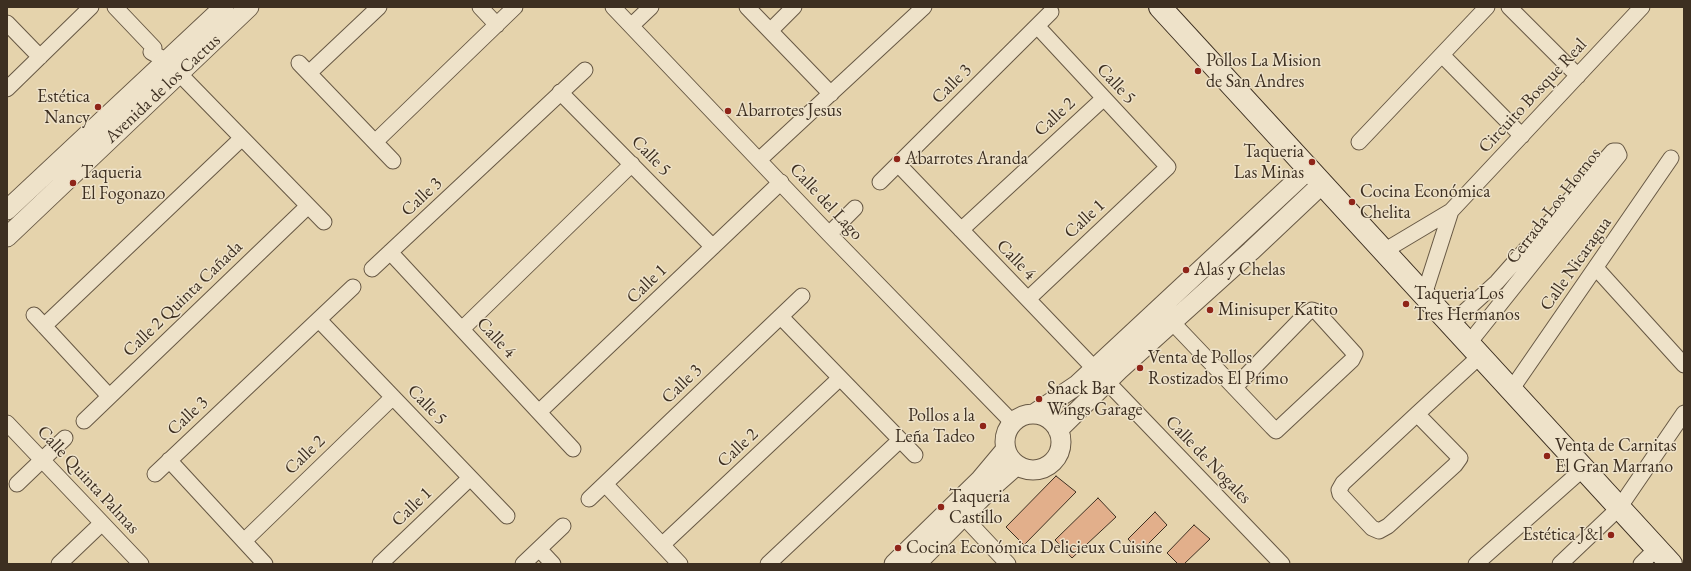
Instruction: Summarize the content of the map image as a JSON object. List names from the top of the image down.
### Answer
{
  "streets": {
    "street": [
      "Calle 3",
      "Calle 5",
      "Avenida de los Cactus",
      "Circuito Bosque Real",
      "Calle 2",
      "Calle del Lago",
      "Cerrada Los Hornos",
      "Calle 1",
      "Calle 4",
      "Calle Nicaragua",
      "Calle 2 Quinta Cañada",
      "Calle de Nogales",
      "Calle Quinta Palmas"
    ]
  },
  "crossings": [
    ["Calle 3", "Calle 5"],
    ["Calle 3", "Calle 4"],
    ["Calle 5", "Calle 2"],
    ["Calle 5", "Calle 1"],
    ["Calle 2", "Calle 4"],
    ["Calle del Lago", "Calle 1"],
    ["Calle 1", "Calle 4"],
    ["Calle 4", "Calle de Nogales"]
  ],
  "places": [
    "Pollos La Mision de San Andres",
    "Estética Nancy",
    "Abarrotes Jesus",
    "Abarrotes Aranda",
    "Taqueria Las Minas",
    "Taqueria El Fogonazo",
    "Cocina Económica Chelita",
    "Alas y Chelas",
    "Taqueria Los Tres Hermanos",
    "Minisuper Katito",
    "Venta de Pollos Rostizados El Primo",
    "Snack Bar Wings Garage",
    "Pollos a la Leña Tadeo",
    "Venta de Carnitas El Gran Marrano",
    "Taqueria Castillo",
    "Estética J&l",
    "Cocina Económica Delicieux Cuisine"
  ]
}
